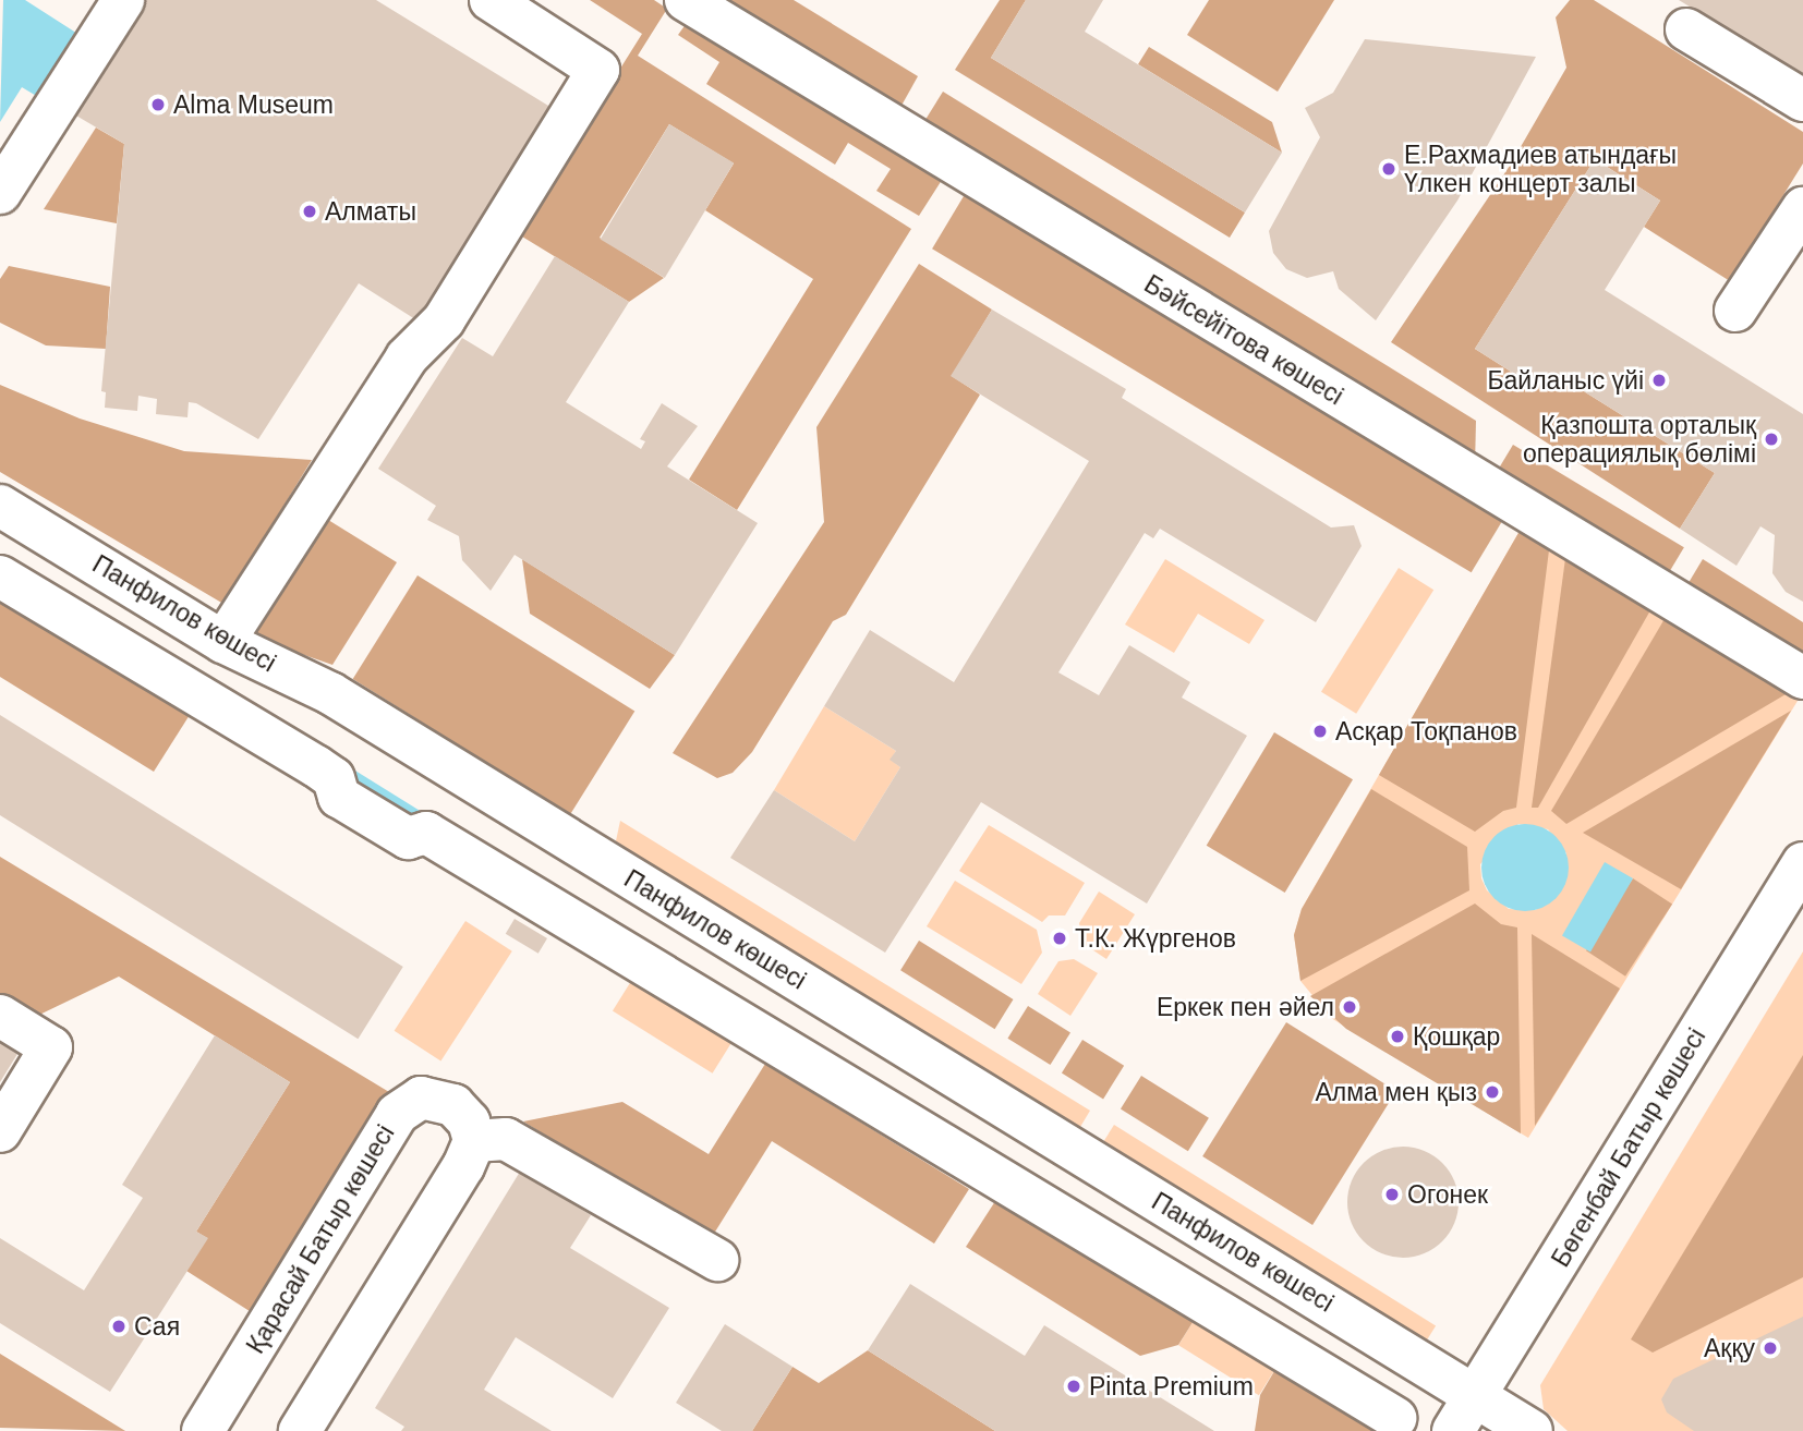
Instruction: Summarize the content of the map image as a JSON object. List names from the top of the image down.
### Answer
{
  "streets": {
    "street": [
      "Бәйсейітова көшесі",
      "Панфилов көшесі",
      "Бөгенбай Батыр көшесі",
      "Қарасай Батыр көшесі"
    ]
  },
  "crossings": [
    ["Панфилов көшесі", "Бөгенбай Батыр көшесі"]
  ],
  "places": [
    "Alma Museum",
    "Е.Рахмадиев атындағы Үлкен концерт залы",
    "Алматы",
    "Байланыс үйі",
    "Қазпошта орталық операциялық бөлімі",
    "Асқар Тоқпанов",
    "Т.К. Жүргенов",
    "Еркек пен әйел",
    "Қошқар",
    "Алма мен қыз",
    "Огонек",
    "Сая",
    "Аққу",
    "Pinta Premium"
  ]
}
